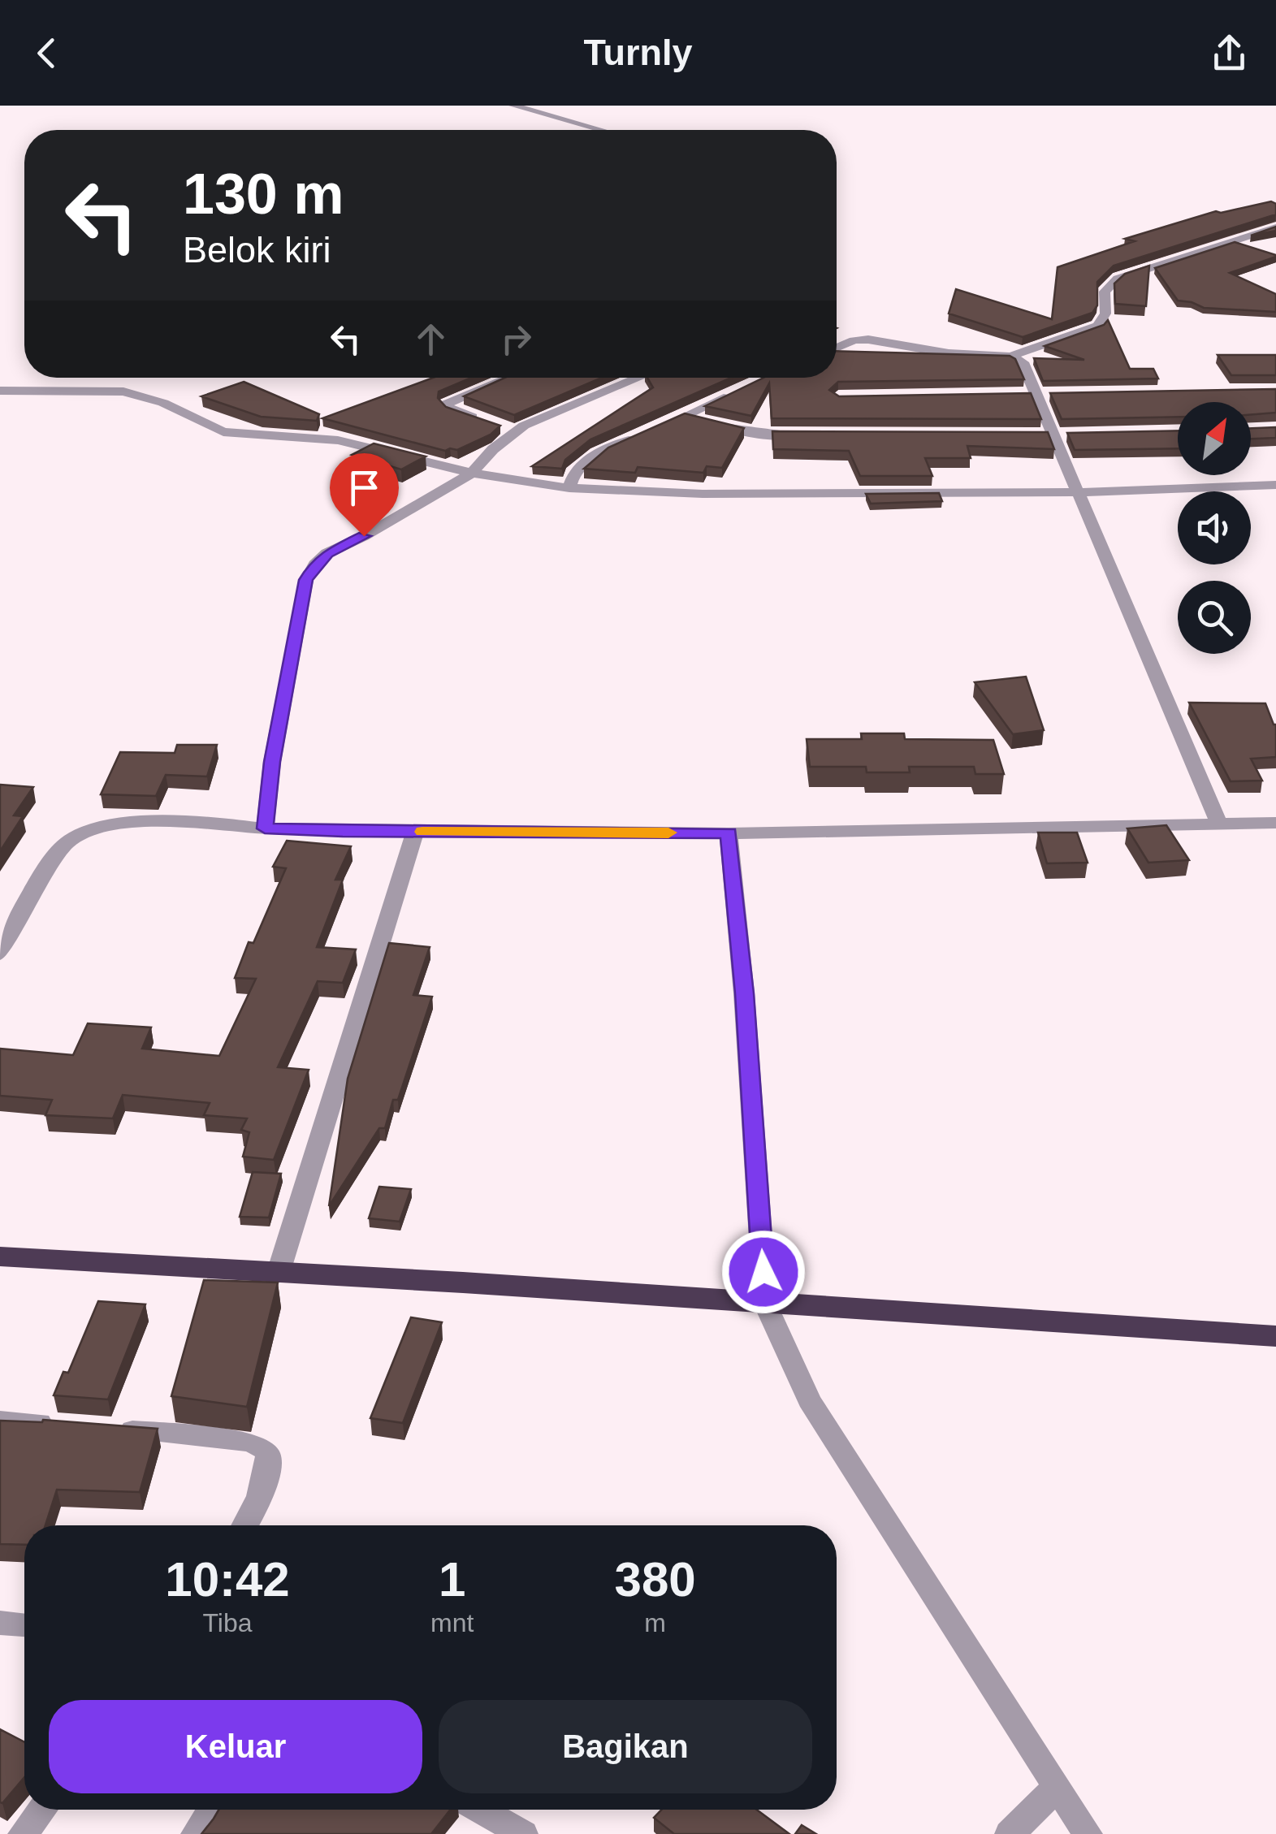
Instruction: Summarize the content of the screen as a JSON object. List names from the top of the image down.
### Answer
{
  "north": "top right",
  "page": {
    "header": "Turnly",
    "turn": ["130 m", "Belok kiri"],
    "eta": [
      "10:42",
      "Tiba",
      "1",
      "mnt",
      "380",
      "m"
    ],
    "buttons": ["Keluar", "Bagikan"]
  }
}
